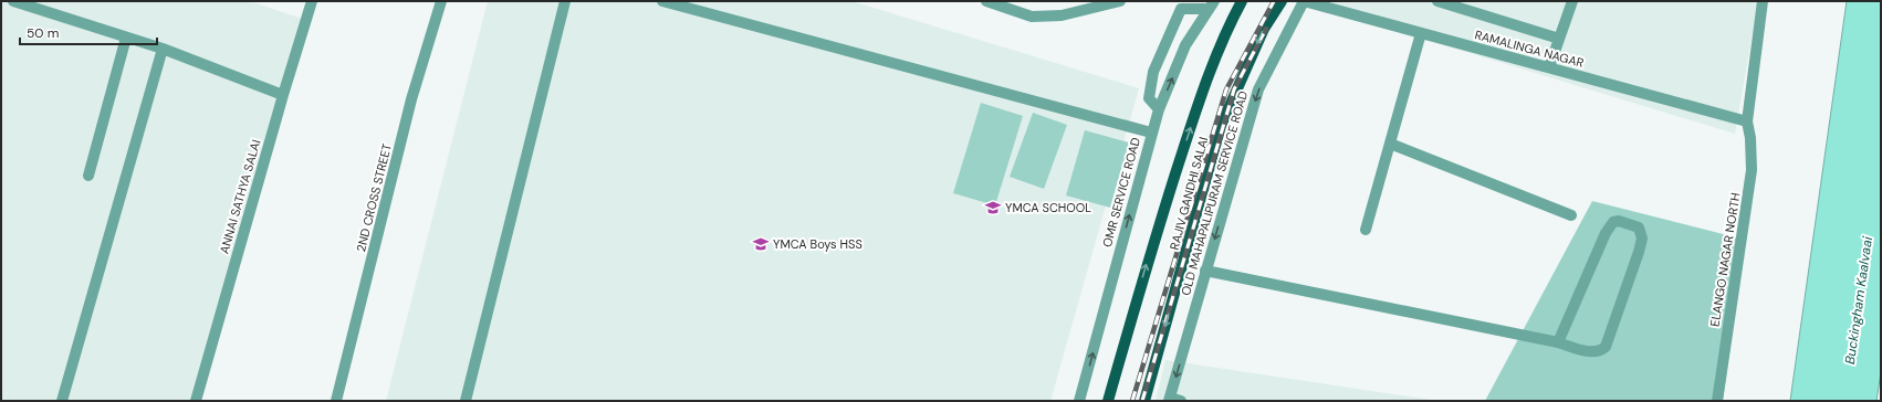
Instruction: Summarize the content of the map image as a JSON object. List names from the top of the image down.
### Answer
{
  "streets": {
    "main road": ["RAJIV GANDHI SALAI"],
    "street": [
      "RAMALINGA NAGAR",
      "OMR SERVICE ROAD",
      "OLD MAHAPALIPURAM SERVICE ROAD",
      "ANNAI SATHYA SALAI",
      "2ND CROSS STREET",
      "ELANGO NAGAR NORTH"
    ]
  },
  "crossings": [
    ["RAMALINGA NAGAR", "OLD MAHAPALIPURAM SERVICE ROAD"],
    ["RAMALINGA NAGAR", "ELANGO NAGAR NORTH"]
  ],
  "one_way": ["OMR SERVICE ROAD", "OLD MAHAPALIPURAM SERVICE ROAD"],
  "water": ["Buckingham Kaalvaai"],
  "places": {
    "school or university": ["YMCA SCHOOL", "YMCA Boys HSS"]
  },
  "scale_bar": "50 m"
}
